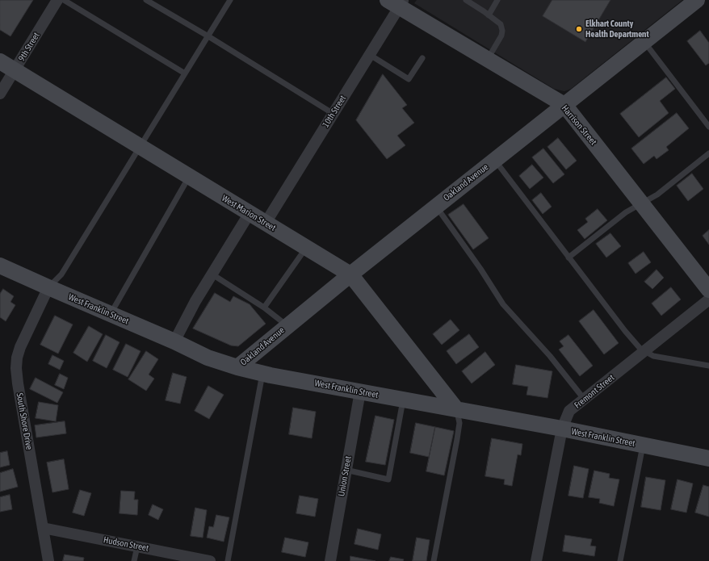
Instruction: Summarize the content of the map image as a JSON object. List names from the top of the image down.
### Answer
{
  "streets": {
    "street": [
      "9th Street",
      "10th Street",
      "Harrison Street",
      "Oakland Avenue",
      "West Marion Street",
      "West Franklin Street",
      "Fremont Street",
      "South Shore Drive",
      "Union Street",
      "Hudson Street"
    ]
  },
  "crossings": [
    ["9th Street", "West Marion Street"],
    ["10th Street", "Harrison Street"],
    ["10th Street", "West Marion Street"],
    ["Harrison Street", "Oakland Avenue"],
    ["Oakland Avenue", "West Marion Street"],
    ["Oakland Avenue", "West Franklin Street"],
    ["West Marion Street", "West Franklin Street"],
    ["West Franklin Street", "Fremont Street"],
    ["West Franklin Street", "South Shore Drive"],
    ["West Franklin Street", "Union Street"],
    ["South Shore Drive", "Hudson Street"]
  ],
  "places": ["Elkhart County Health Department"]
}
